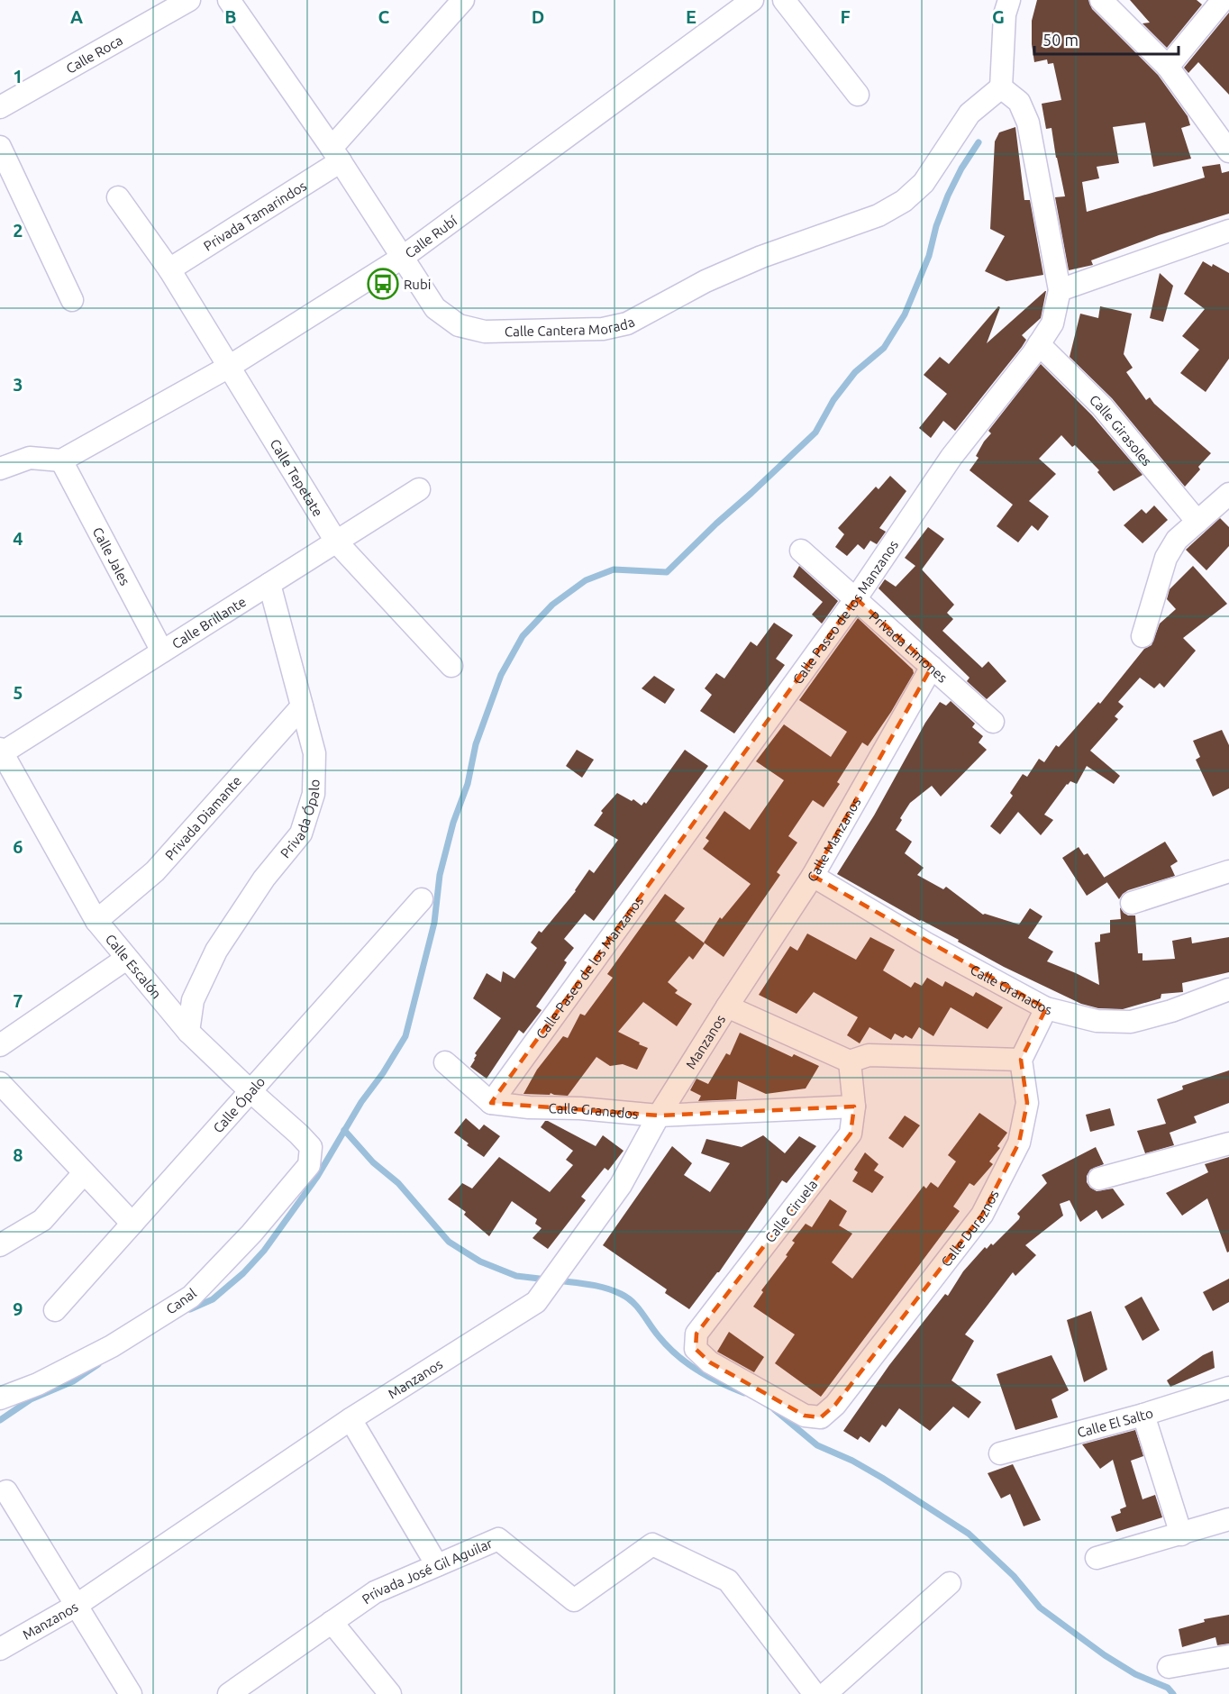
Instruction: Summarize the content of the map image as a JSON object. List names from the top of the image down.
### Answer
{
  "streets": {
    "street": [
      "Calle Roca",
      "Privada Tamarindos",
      "Calle Rubí",
      "Calle Cantera Morada",
      "Calle Girasoles",
      "Calle Tepetate",
      "Calle Jales",
      "Calle Paseo de los Manzanos",
      "Calle Brillante",
      "Privada Limones",
      "Privada Ópalo",
      "Privada Diamante",
      "Calle Manzanos",
      "Calle Escalón",
      "Calle Granados",
      "Manzanos",
      "Calle Ópalo",
      "Calle Ciruela",
      "Calle Duraznos",
      "Canal",
      "Calle El Salto",
      "Privada José Gil Aguilar"
    ]
  },
  "crossings": [
    ["Privada Tamarindos", "Calle Cantera Morada"],
    ["Privada Tamarindos", "Calle Tepetate"],
    ["Calle Rubí", "Calle Cantera Morada"],
    ["Calle Rubí", "Calle Tepetate"],
    ["Calle Rubí", "Calle Jales"],
    ["Calle Cantera Morada", "Calle Paseo de los Manzanos"],
    ["Calle Girasoles", "Calle Paseo de los Manzanos"],
    ["Calle Tepetate", "Calle Brillante"],
    ["Calle Jales", "Calle Brillante"],
    ["Calle Paseo de los Manzanos", "Privada Limones"],
    ["Calle Paseo de los Manzanos", "Calle Granados"],
    ["Calle Brillante", "Privada Ópalo"],
    ["Calle Brillante", "Calle Escalón"],
    ["Privada Limones", "Calle Manzanos"],
    ["Privada Ópalo", "Privada Diamante"],
    ["Privada Ópalo", "Calle Escalón"],
    ["Privada Diamante", "Calle Escalón"],
    ["Calle Manzanos", "Calle Granados"],
    ["Calle Manzanos", "Manzanos"],
    ["Calle Escalón", "Calle Ópalo"],
    ["Calle Escalón", "Canal"],
    ["Calle Granados", "Manzanos"],
    ["Calle Granados", "Calle Ciruela"],
    ["Calle Ciruela", "Calle Duraznos"]
  ],
  "places": {
    "bus stop": ["Rubi"]
  },
  "scale_bar": "50 m",
  "grid": {
    "columns": [
      "A",
      "B",
      "C",
      "D",
      "E",
      "F",
      "G"
    ],
    "rows": [
      "1",
      "2",
      "3",
      "4",
      "5",
      "6",
      "7",
      "8",
      "9"
    ]
  }
}
